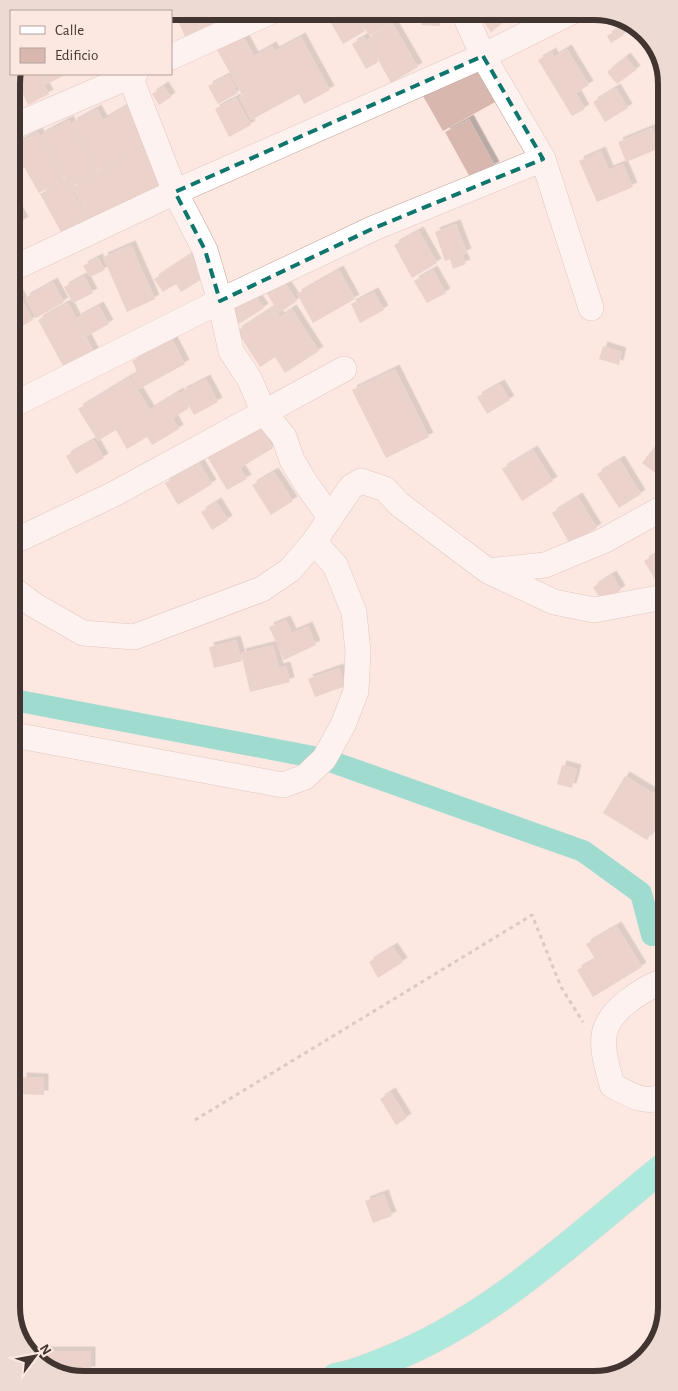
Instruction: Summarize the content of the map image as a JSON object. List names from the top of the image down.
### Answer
{
  "legend": ["Calle", "Edificio"],
  "north": "top right"
}
